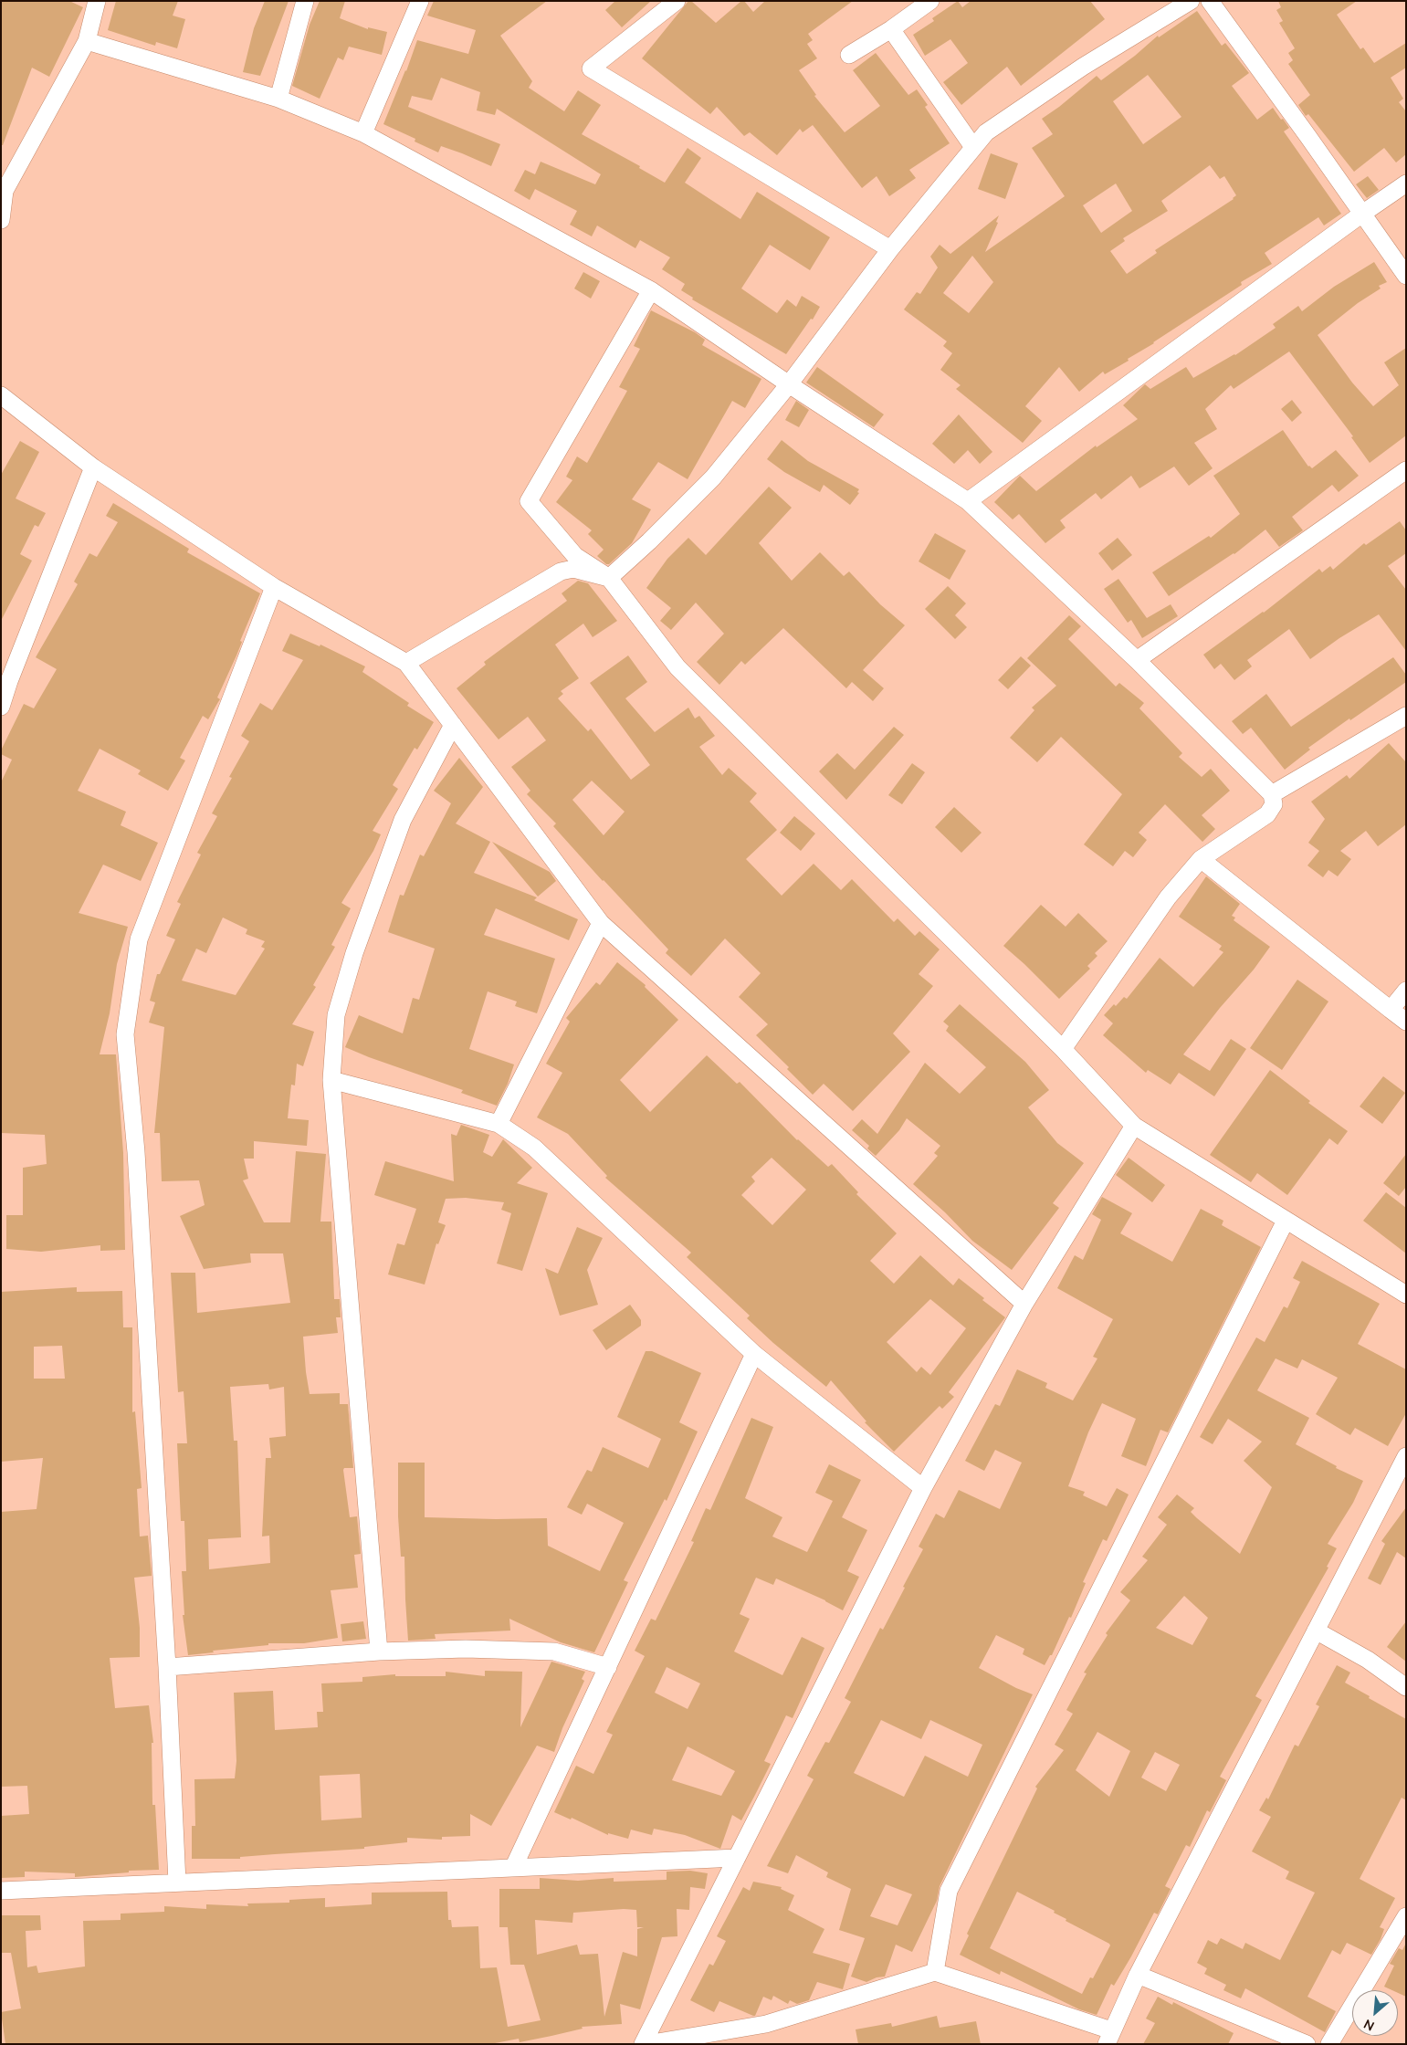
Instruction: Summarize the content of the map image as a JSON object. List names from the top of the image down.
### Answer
{
  "north": "bottom left"
}
